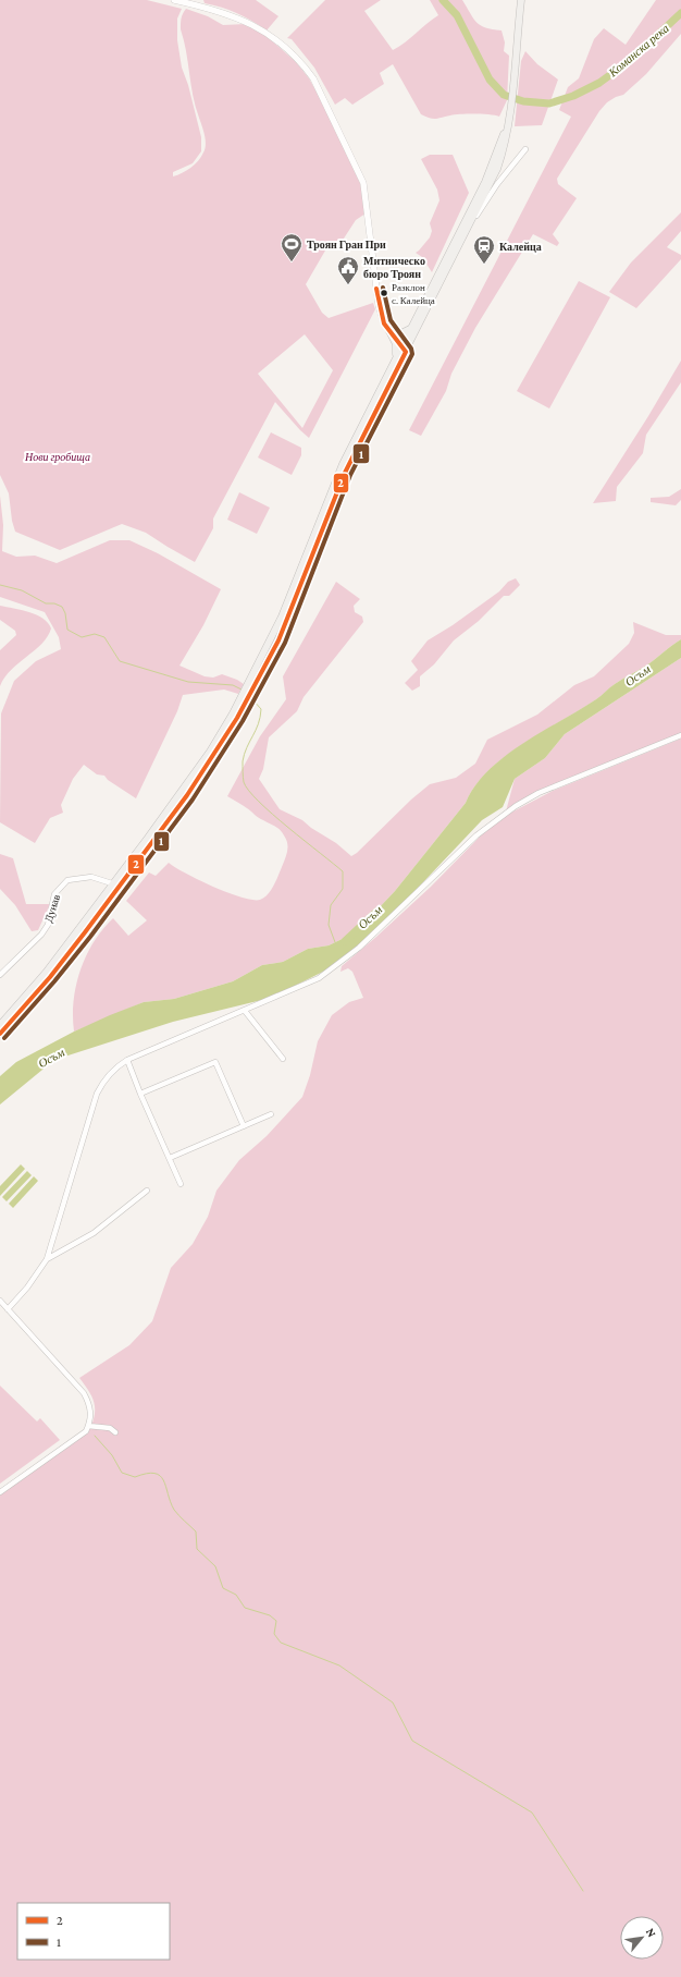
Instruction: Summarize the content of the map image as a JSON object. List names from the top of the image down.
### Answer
{
  "streets": {
    "street": ["Дунав"]
  },
  "water": ["Команска река", "Осъм"],
  "parks": ["Нови гробища"],
  "places": {
    "sports": ["Троян Гран При"],
    "station": ["Калейца"],
    "public building": ["Митническо бюро Троян"],
    "other": ["Разклон с. Калейца"]
  },
  "lines": ["transit line 1", "transit line 2"],
  "legend": ["2", "1"],
  "north": "top right"
}
